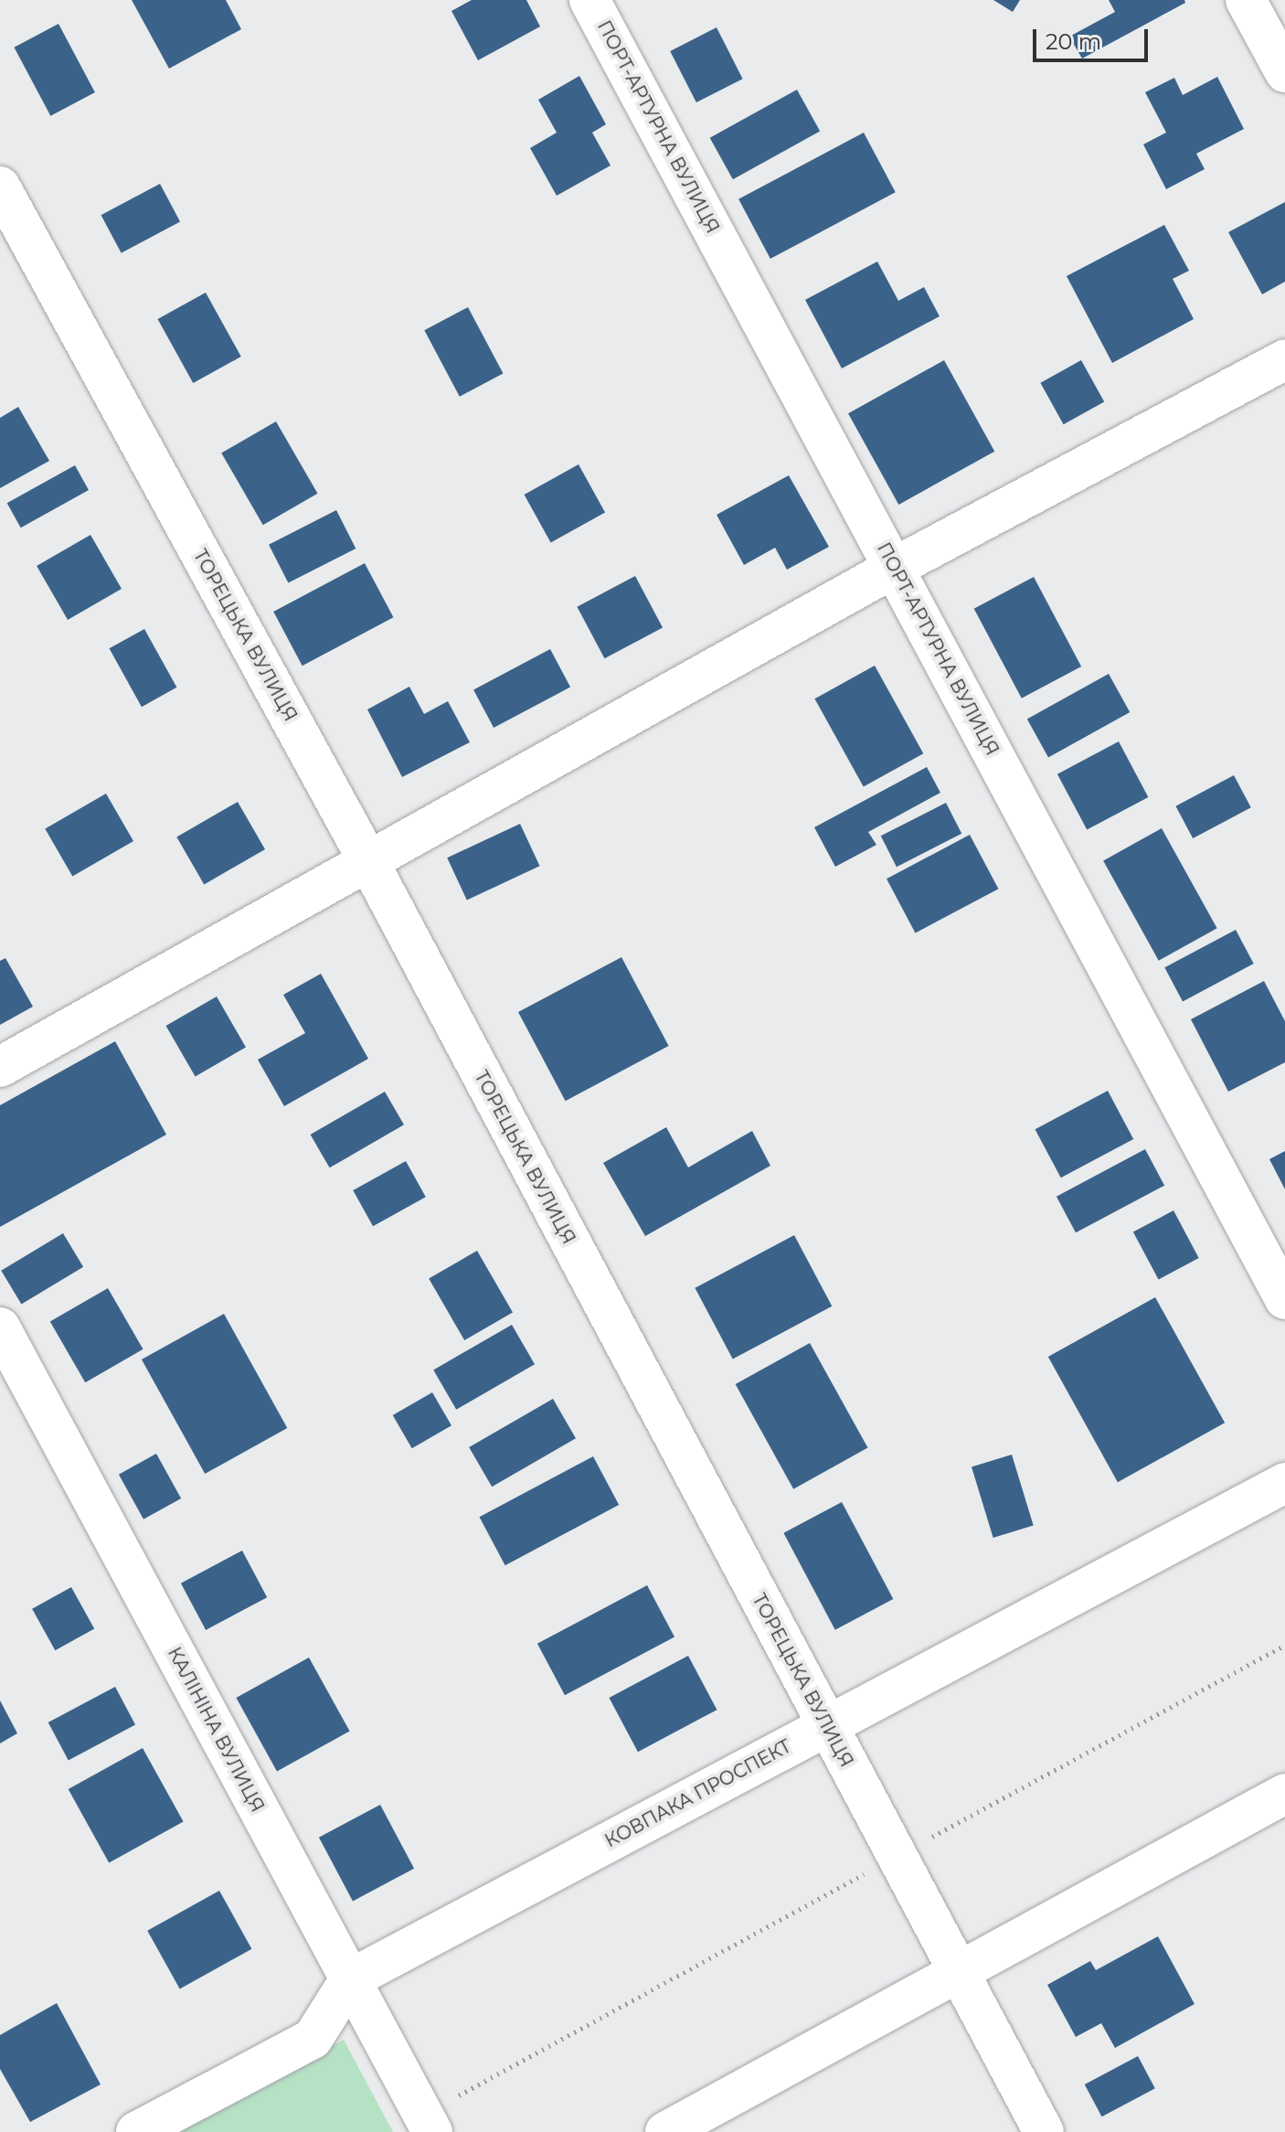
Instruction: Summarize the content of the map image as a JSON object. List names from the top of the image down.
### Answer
{
  "streets": {
    "street": [
      "ПОРТ-АРТУРНА ВУЛИЦЯ",
      "ТОРЕЦЬКА ВУЛИЦЯ",
      "КАЛІНІНА ВУЛИЦЯ",
      "КОВПАКА ПРОСПЕКТ"
    ]
  },
  "crossings": [
    ["ТОРЕЦЬКА ВУЛИЦЯ", "КОВПАКА ПРОСПЕКТ"],
    ["КАЛІНІНА ВУЛИЦЯ", "КОВПАКА ПРОСПЕКТ"]
  ],
  "scale_bar": "20 m"
}
